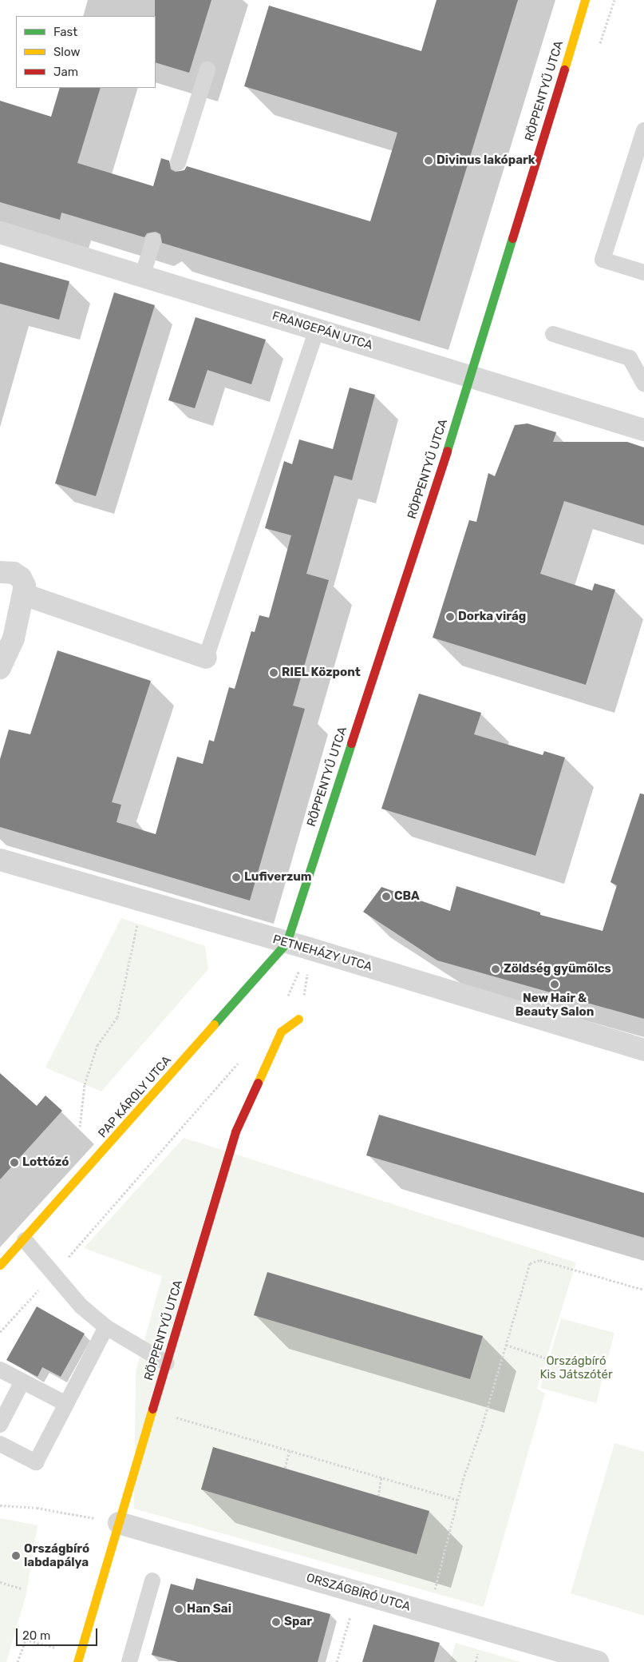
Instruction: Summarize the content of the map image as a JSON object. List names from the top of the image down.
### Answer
{
  "streets": {
    "street": [
      "RÖPPENTYŰ UTCA",
      "FRANGEPÁN UTCA",
      "PETNEHÁZY UTCA",
      "PAP KÁROLY UTCA",
      "ORSZÁGBÍRÓ UTCA"
    ]
  },
  "crossings": [
    ["RÖPPENTYŰ UTCA", "FRANGEPÁN UTCA"],
    ["RÖPPENTYŰ UTCA", "PETNEHÁZY UTCA"],
    ["RÖPPENTYŰ UTCA", "PAP KÁROLY UTCA"],
    ["RÖPPENTYŰ UTCA", "ORSZÁGBÍRÓ UTCA"],
    ["PETNEHÁZY UTCA", "PAP KÁROLY UTCA"]
  ],
  "parks": ["Országbíró Kis Játszótér"],
  "places": [
    "Divinus lakópark",
    "Dorka virág",
    "RIEL Központ",
    "Lufiverzum",
    "CBA",
    "Zöldség gyümölcs",
    "New Hair & Beauty Salon",
    "Lottózó",
    "Országbíró labdapálya",
    "Han Sai",
    "Spar"
  ],
  "legend": ["Fast", "Slow", "Jam"],
  "scale_bar": "20 m"
}
